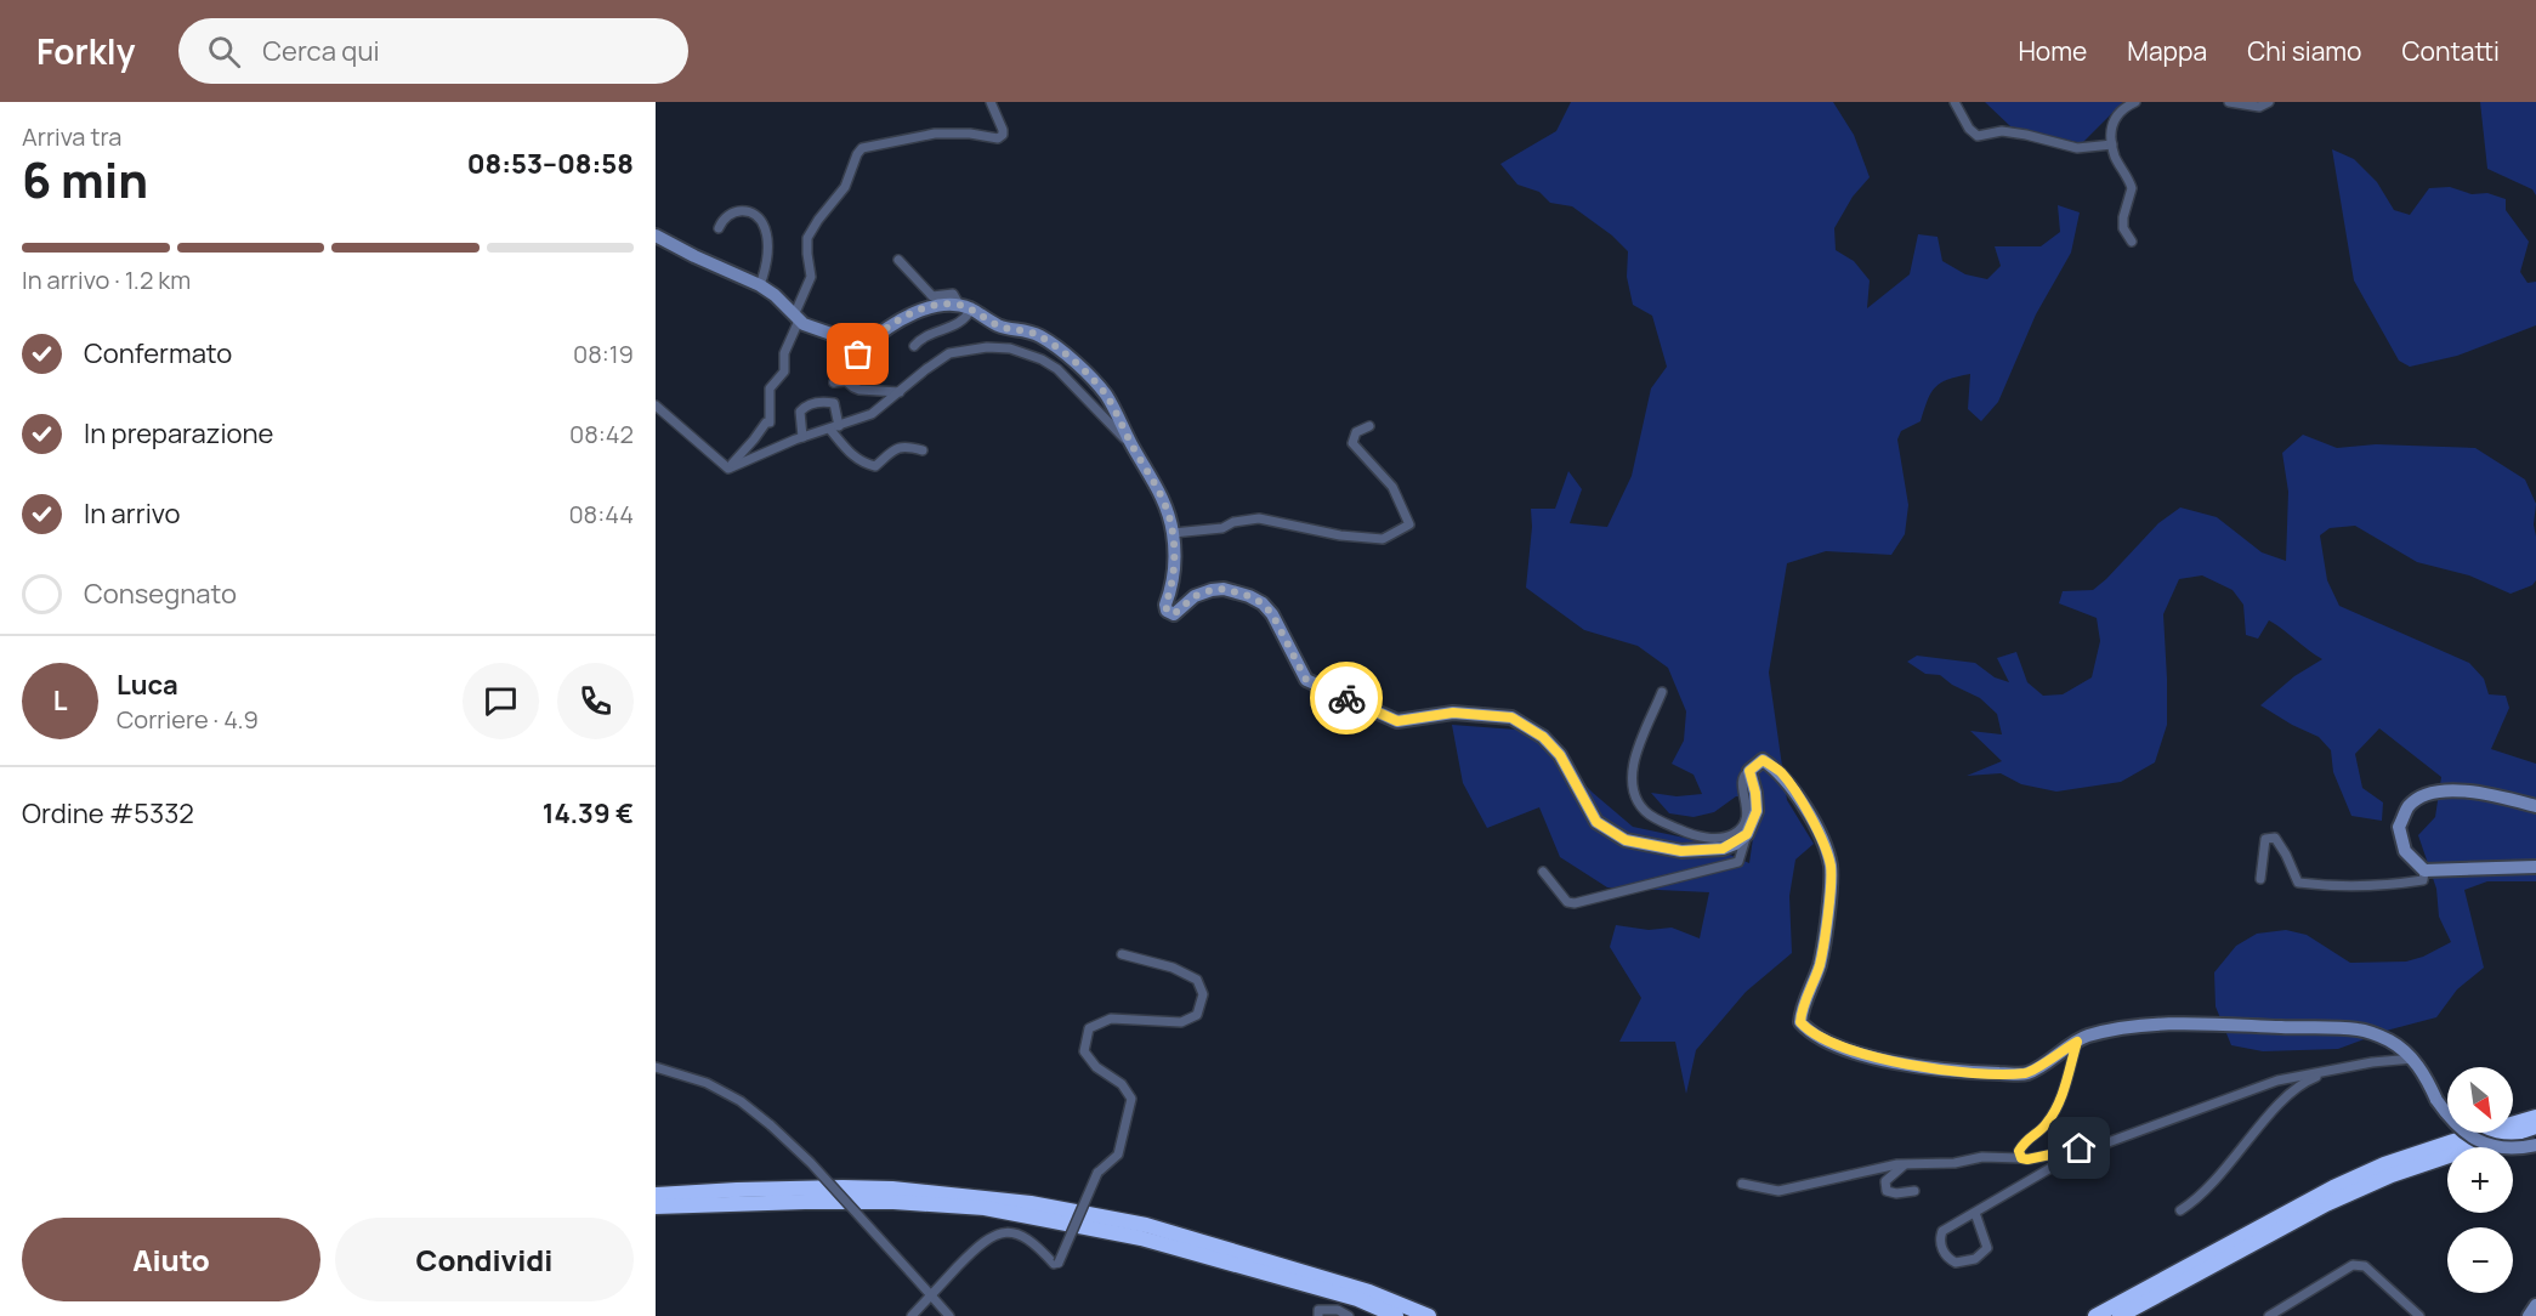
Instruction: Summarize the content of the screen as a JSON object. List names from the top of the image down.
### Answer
{
  "north": "bottom right",
  "page": {
    "header": "Forkly",
    "search": "Cerca qui",
    "nav": [
      "Home",
      "Mappa",
      "Chi siamo",
      "Contatti"
    ],
    "heading": ["6 min", "Arriva tra", "08:53–08:58"],
    "panel": [
      "Luca",
      "Corriere · 4.9",
      "Ordine #5332",
      "14.39 €"
    ],
    "bar": "In arrivo · 1.2 km",
    "list": [
      ["Confermato", "08:19"],
      ["In preparazione", "08:42"],
      ["In arrivo", "08:44"],
      "Consegnato"
    ],
    "round": "L",
    "map_buttons": ["+", "−"],
    "buttons": ["Aiuto", "Condividi"]
  }
}
